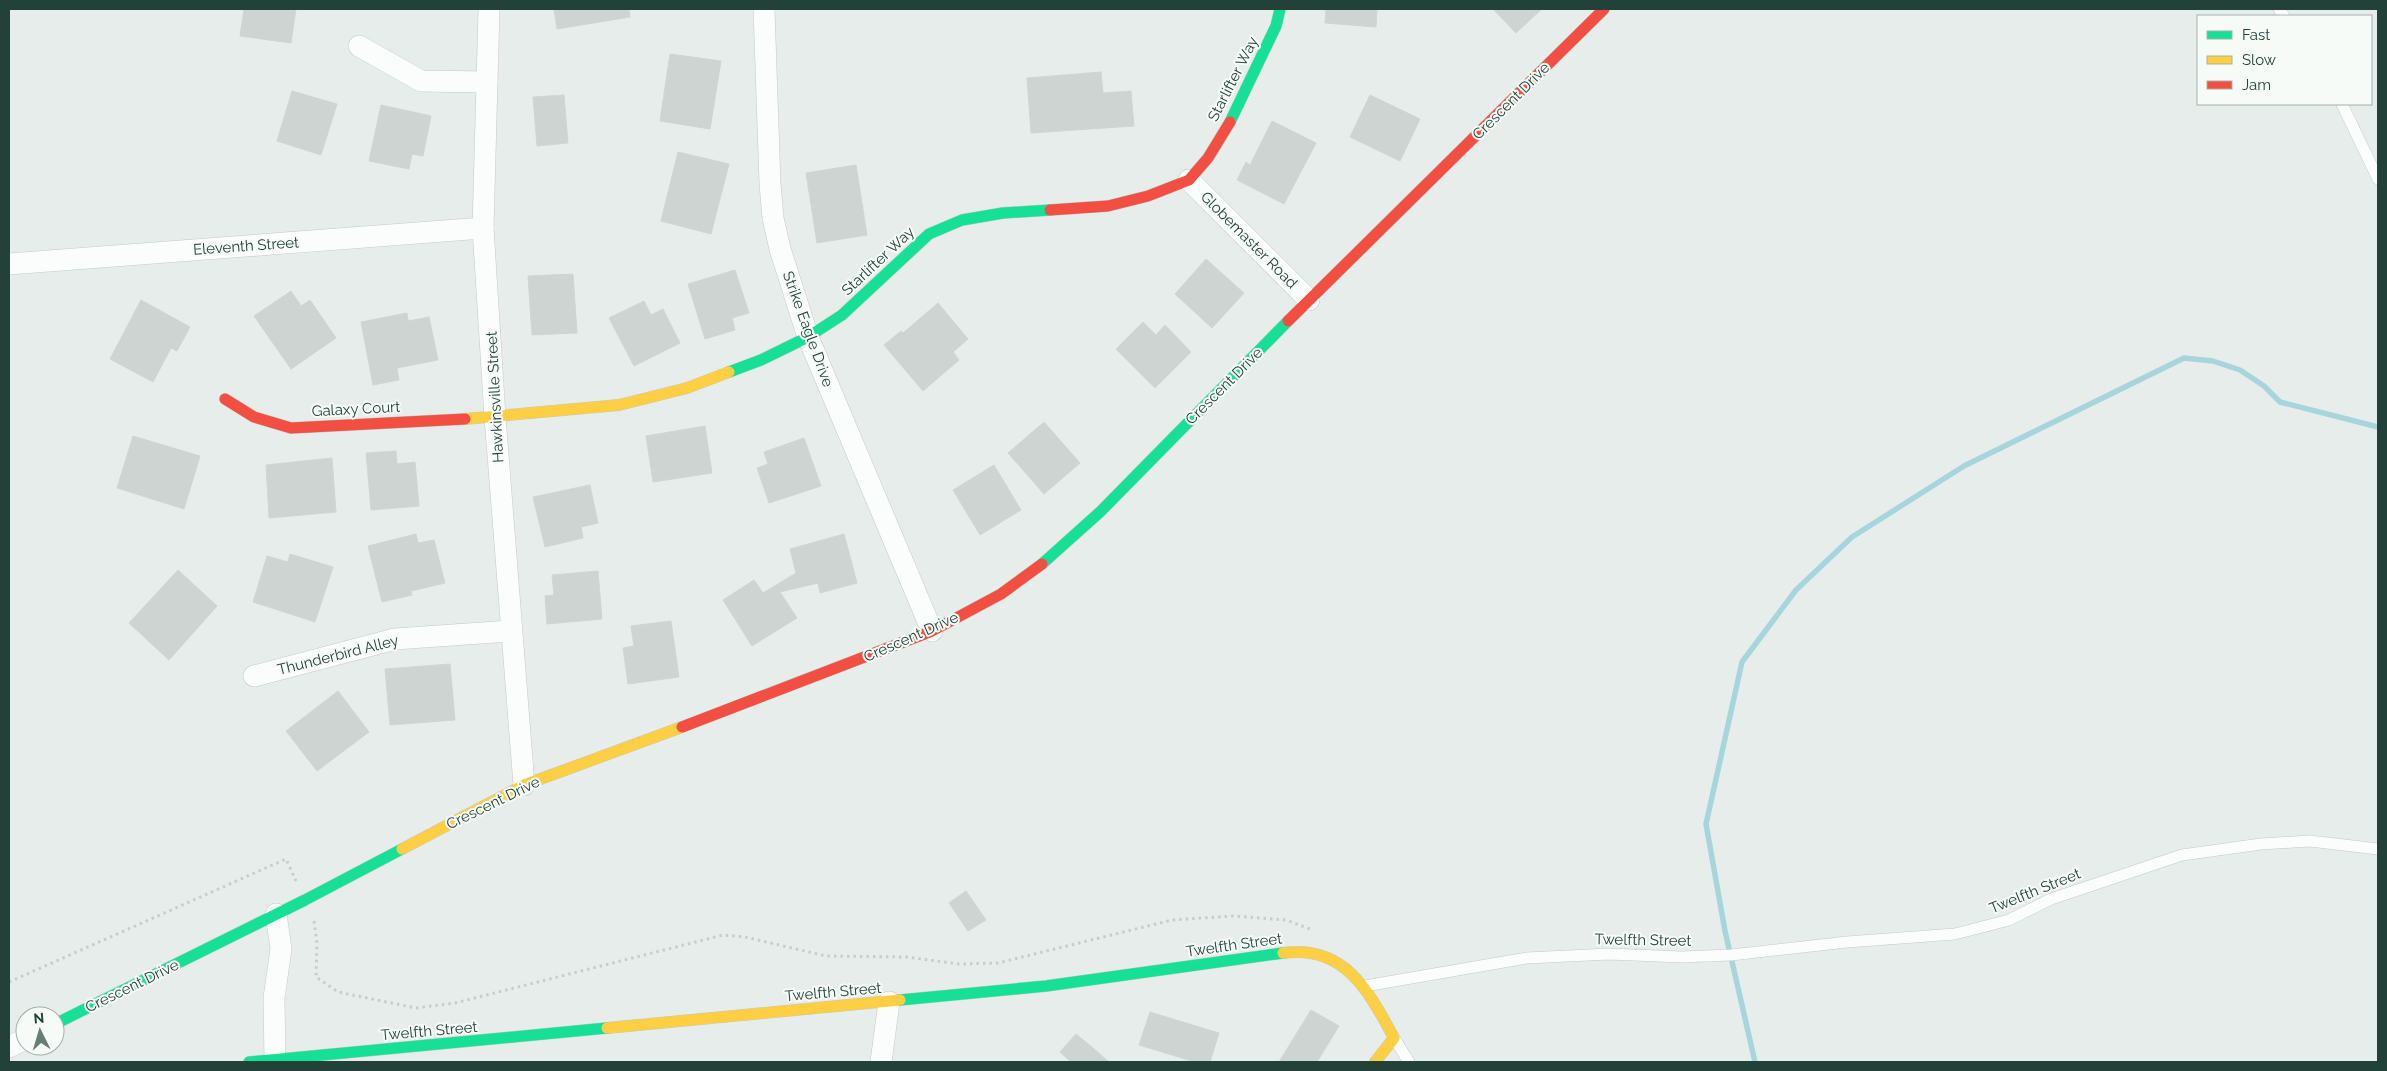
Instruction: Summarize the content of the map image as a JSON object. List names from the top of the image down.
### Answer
{
  "streets": {
    "street": [
      "Starlifter Way",
      "Crescent Drive",
      "Globemaster Road",
      "Eleventh Street",
      "Strike Eagle Drive",
      "Hawkinsville Street",
      "Galaxy Court",
      "Thunderbird Alley",
      "Twelfth Street"
    ]
  },
  "crossings": [
    ["Starlifter Way", "Globemaster Road"],
    ["Starlifter Way", "Strike Eagle Drive"],
    ["Starlifter Way", "Hawkinsville Street"],
    ["Starlifter Way", "Galaxy Court"],
    ["Crescent Drive", "Globemaster Road"],
    ["Crescent Drive", "Strike Eagle Drive"],
    ["Crescent Drive", "Hawkinsville Street"],
    ["Eleventh Street", "Hawkinsville Street"],
    ["Hawkinsville Street", "Galaxy Court"],
    ["Hawkinsville Street", "Thunderbird Alley"]
  ],
  "legend": ["Fast", "Slow", "Jam"],
  "north": "top"
}
